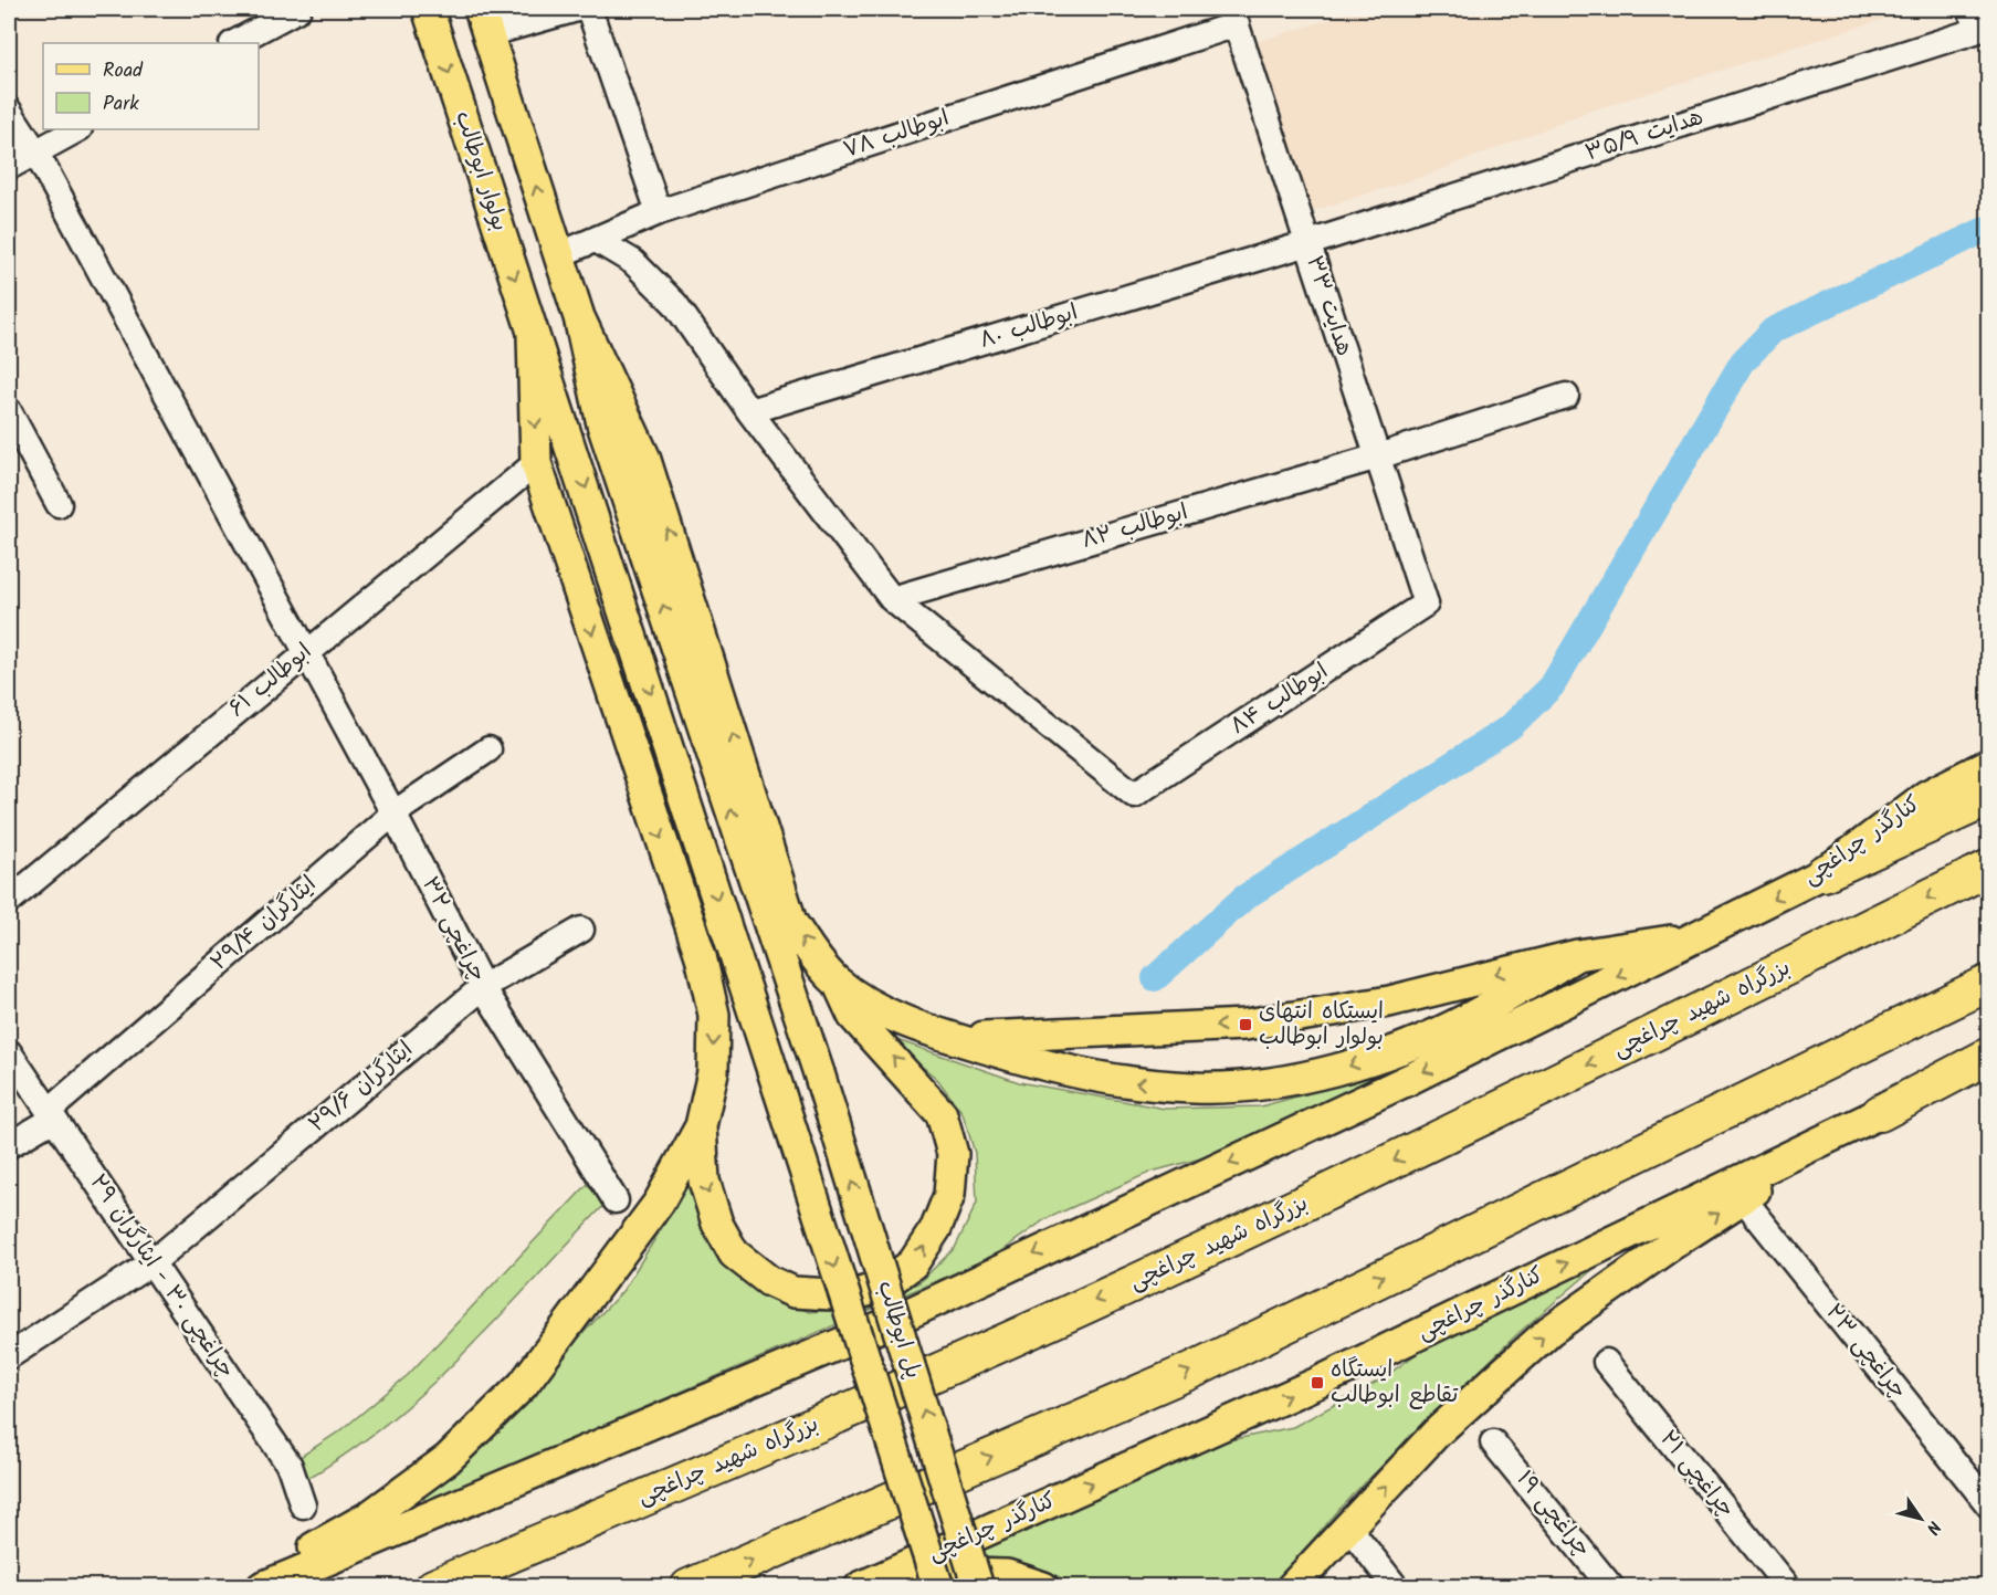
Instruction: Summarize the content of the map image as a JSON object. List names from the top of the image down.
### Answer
{
  "streets": {
    "highway": ["بزرگراه شهید چراغچی"],
    "main road": ["بولوار ابوطالب", "کنارگذر چراغچی", "پل ابوطالب"],
    "street": [
      "ابوطالب ۷۸",
      "هدایت ۳۵/۹",
      "هدایت ۳۳",
      "ابوطالب ۸۰",
      "ابوطالب ۸۲",
      "ابوطالب ۶۱",
      "ابوطالب ۸۴",
      "ایثارگران ۲۹/۴",
      "چراغچی ۳۲",
      "ایثارگران ۲۹/۶",
      "چراغچی ۳۰ - ایثارگران ۲۹",
      "چراغچی ۲۳",
      "چراغچی ۲۱",
      "چراغچی ۱۹"
    ]
  },
  "crossings": [
    ["ابوطالب ۷۸", "هدایت ۳۳"],
    ["هدایت ۳۵/۹", "هدایت ۳۳"],
    ["هدایت ۳۵/۹", "ابوطالب ۸۰"],
    ["بولوار ابوطالب", "پل ابوطالب"],
    ["هدایت ۳۳", "ابوطالب ۸۰"],
    ["هدایت ۳۳", "ابوطالب ۸۲"],
    ["هدایت ۳۳", "ابوطالب ۸۴"],
    ["ابوطالب ۸۲", "ابوطالب ۸۴"],
    ["ابوطالب ۶۱", "چراغچی ۳۲"],
    ["ایثارگران ۲۹/۴", "چراغچی ۳۲"],
    ["ایثارگران ۲۹/۴", "چراغچی ۳۰ - ایثارگران ۲۹"],
    ["چراغچی ۳۲", "ایثارگران ۲۹/۶"],
    ["ایثارگران ۲۹/۶", "چراغچی ۳۰ - ایثارگران ۲۹"]
  ],
  "places": {
    "transit": ["ایستکاه انتهای بولوار ابوطالب", "ایستگاه تقاطع ابوطالب"]
  },
  "legend": ["Road", "Park"],
  "north": "bottom right"
}
